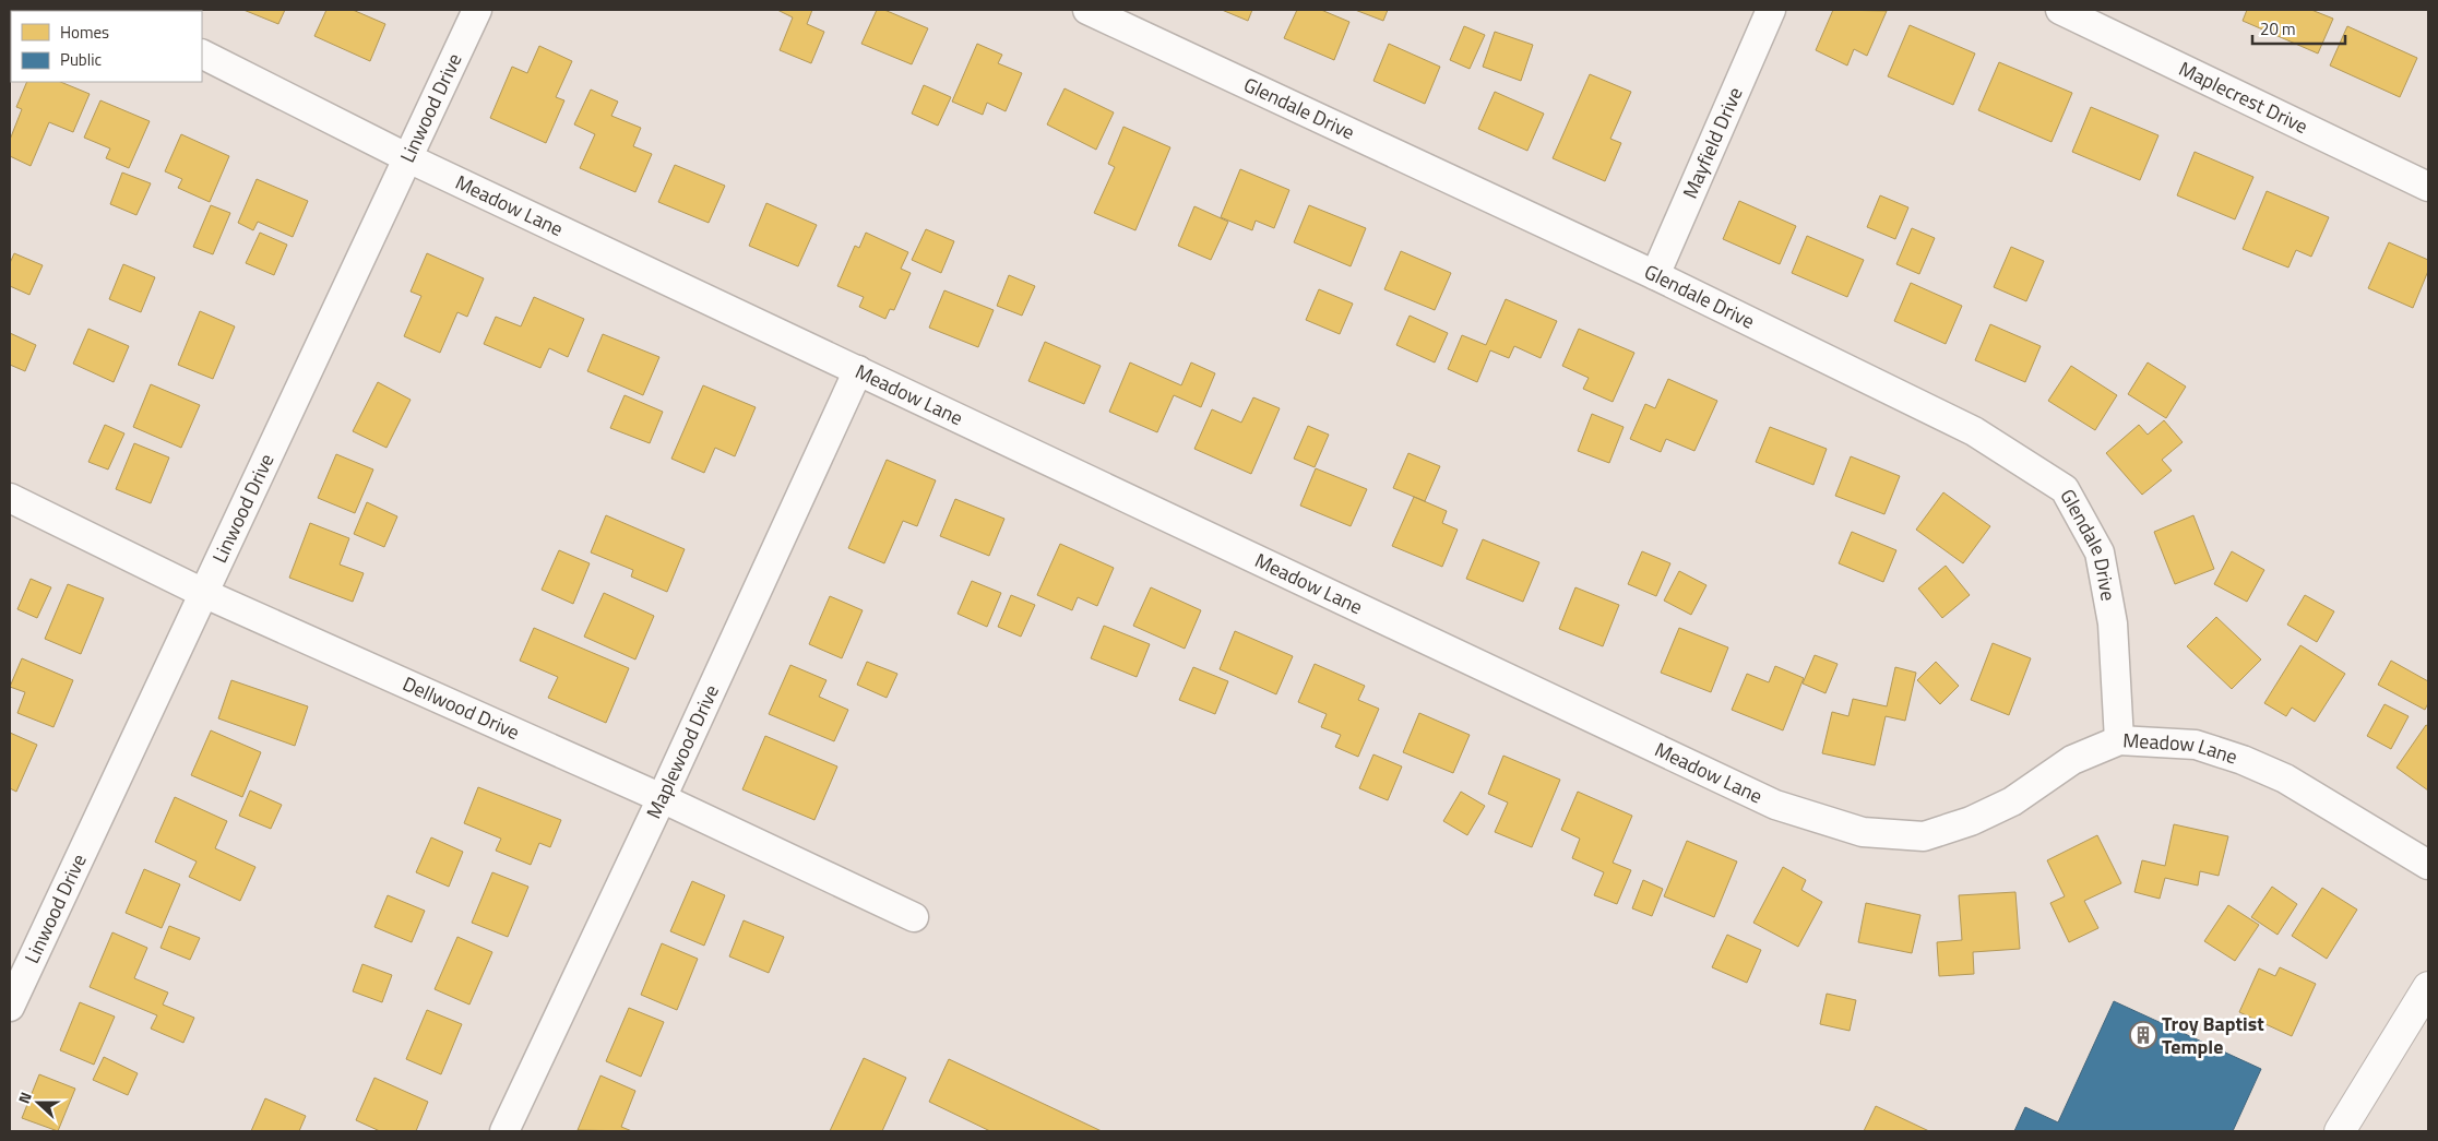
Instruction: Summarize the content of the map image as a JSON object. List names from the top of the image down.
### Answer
{
  "streets": {
    "street": [
      "Maplecrest Drive",
      "Linwood Drive",
      "Glendale Drive",
      "Mayfield Drive",
      "Meadow Lane",
      "Dellwood Drive",
      "Maplewood Drive"
    ]
  },
  "crossings": [
    ["Linwood Drive", "Meadow Lane"],
    ["Linwood Drive", "Dellwood Drive"],
    ["Glendale Drive", "Mayfield Drive"],
    ["Glendale Drive", "Meadow Lane"],
    ["Meadow Lane", "Maplewood Drive"],
    ["Dellwood Drive", "Maplewood Drive"]
  ],
  "places": {
    "building": ["Troy Baptist Temple"]
  },
  "legend": ["Homes", "Public"],
  "scale_bar": "20 m",
  "north": "left"
}
